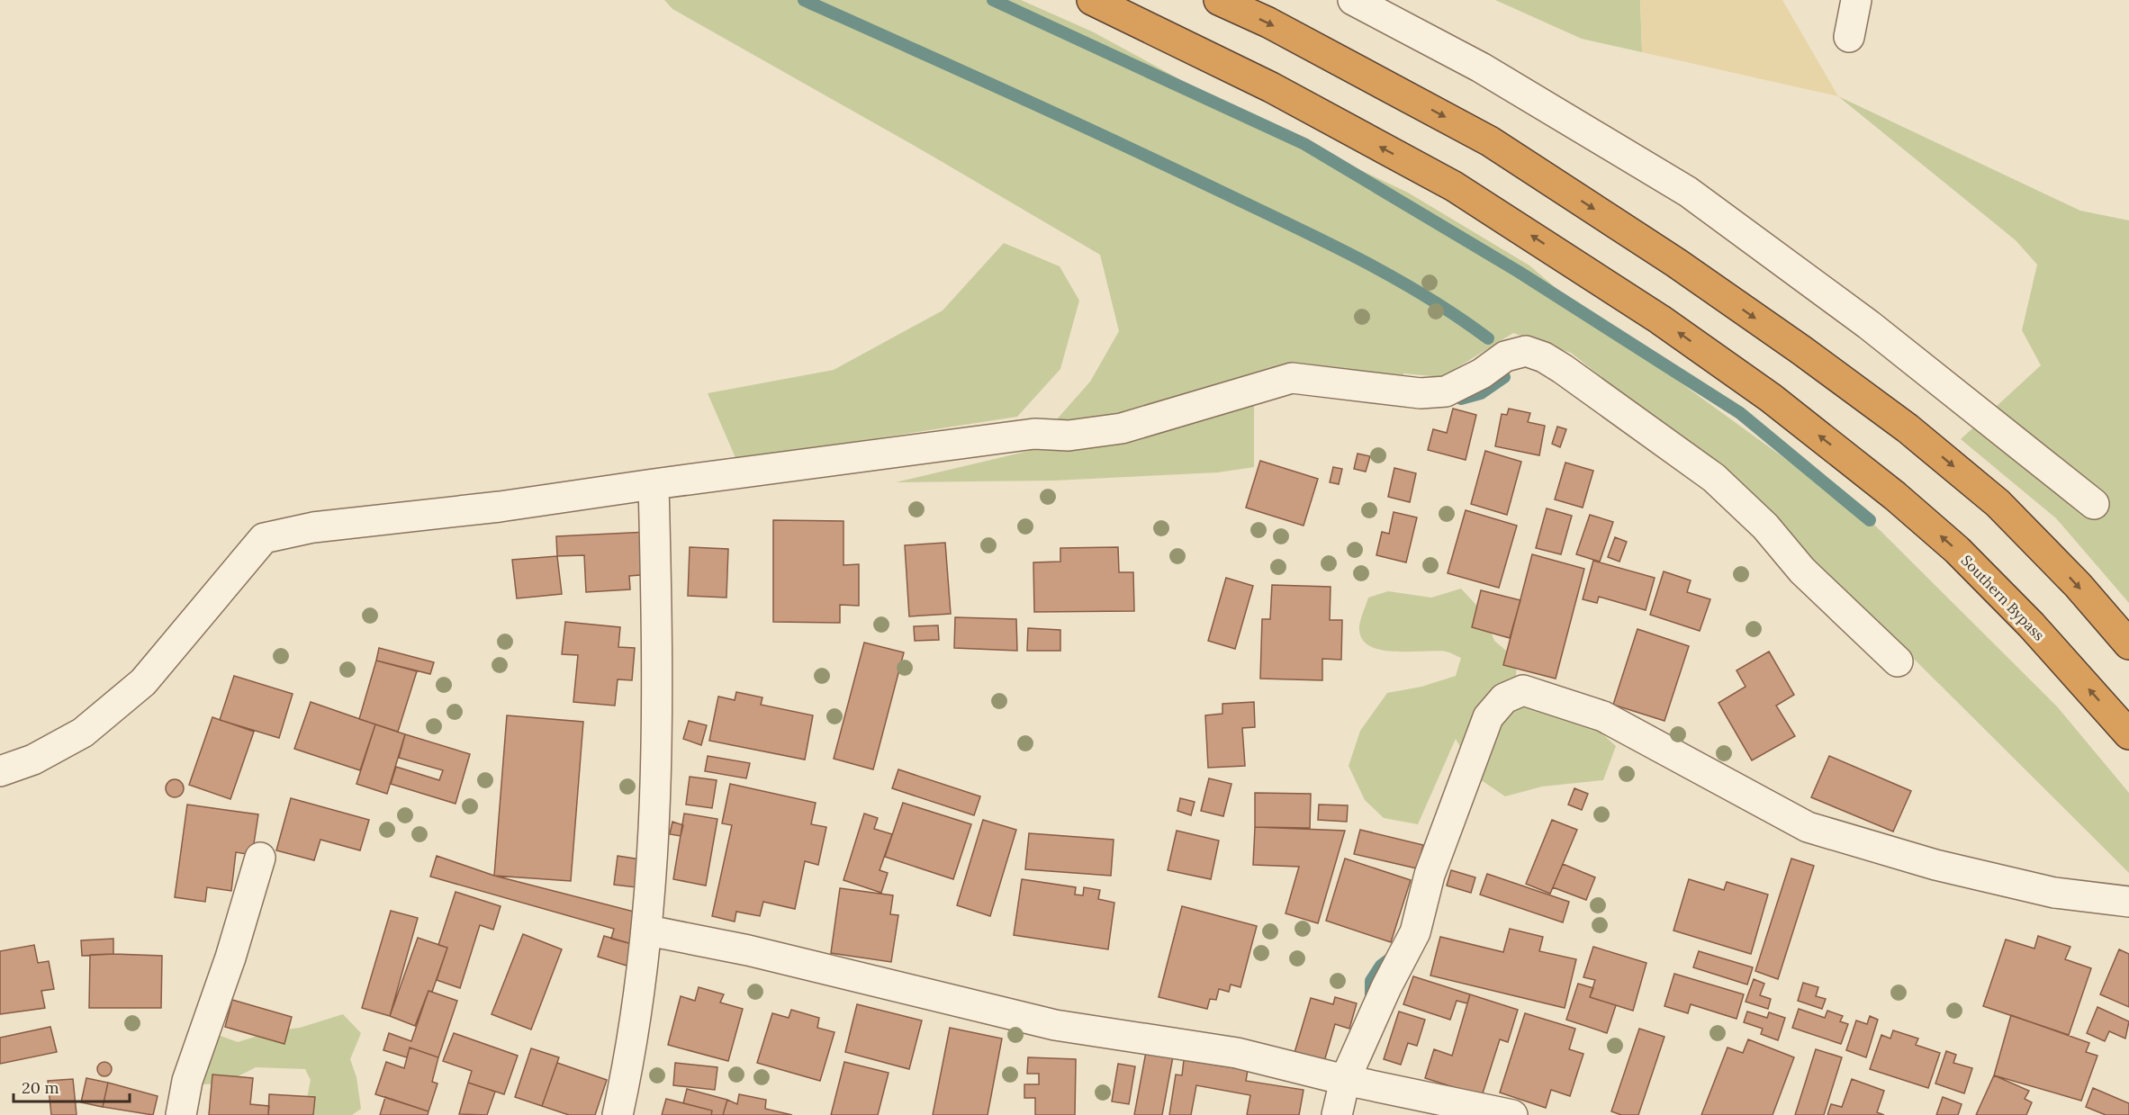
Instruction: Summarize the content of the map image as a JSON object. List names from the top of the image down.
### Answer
{
  "streets": {
    "highway": ["Southern Bypass"]
  },
  "scale_bar": "20 m"
}
